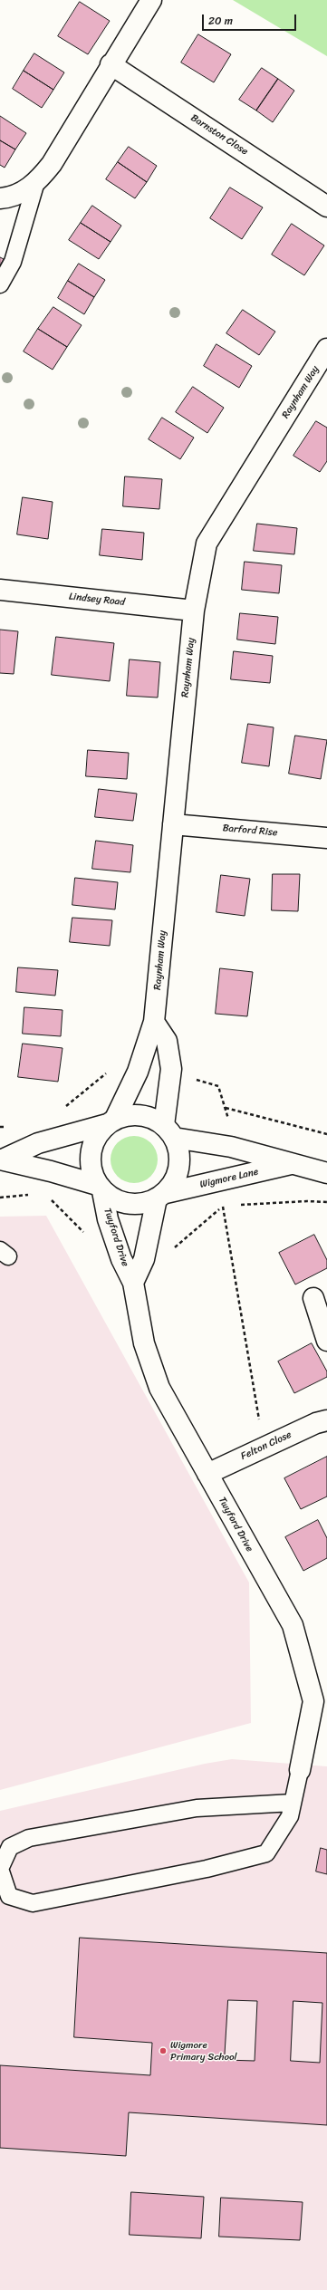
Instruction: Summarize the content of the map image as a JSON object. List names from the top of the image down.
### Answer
{
  "streets": {
    "street": [
      "Barnston Close",
      "Raynham Way",
      "Lindsey Road",
      "Barford Rise",
      "Wigmore Lane",
      "Twyford Drive",
      "Felton Close"
    ]
  },
  "crossings": [
    ["Raynham Way", "Lindsey Road"],
    ["Raynham Way", "Barford Rise"],
    ["Raynham Way", "Wigmore Lane"],
    ["Raynham Way", "Twyford Drive"],
    ["Wigmore Lane", "Twyford Drive"],
    ["Twyford Drive", "Felton Close"]
  ],
  "places": ["Wigmore Primary School"],
  "scale_bar": "20 m"
}
